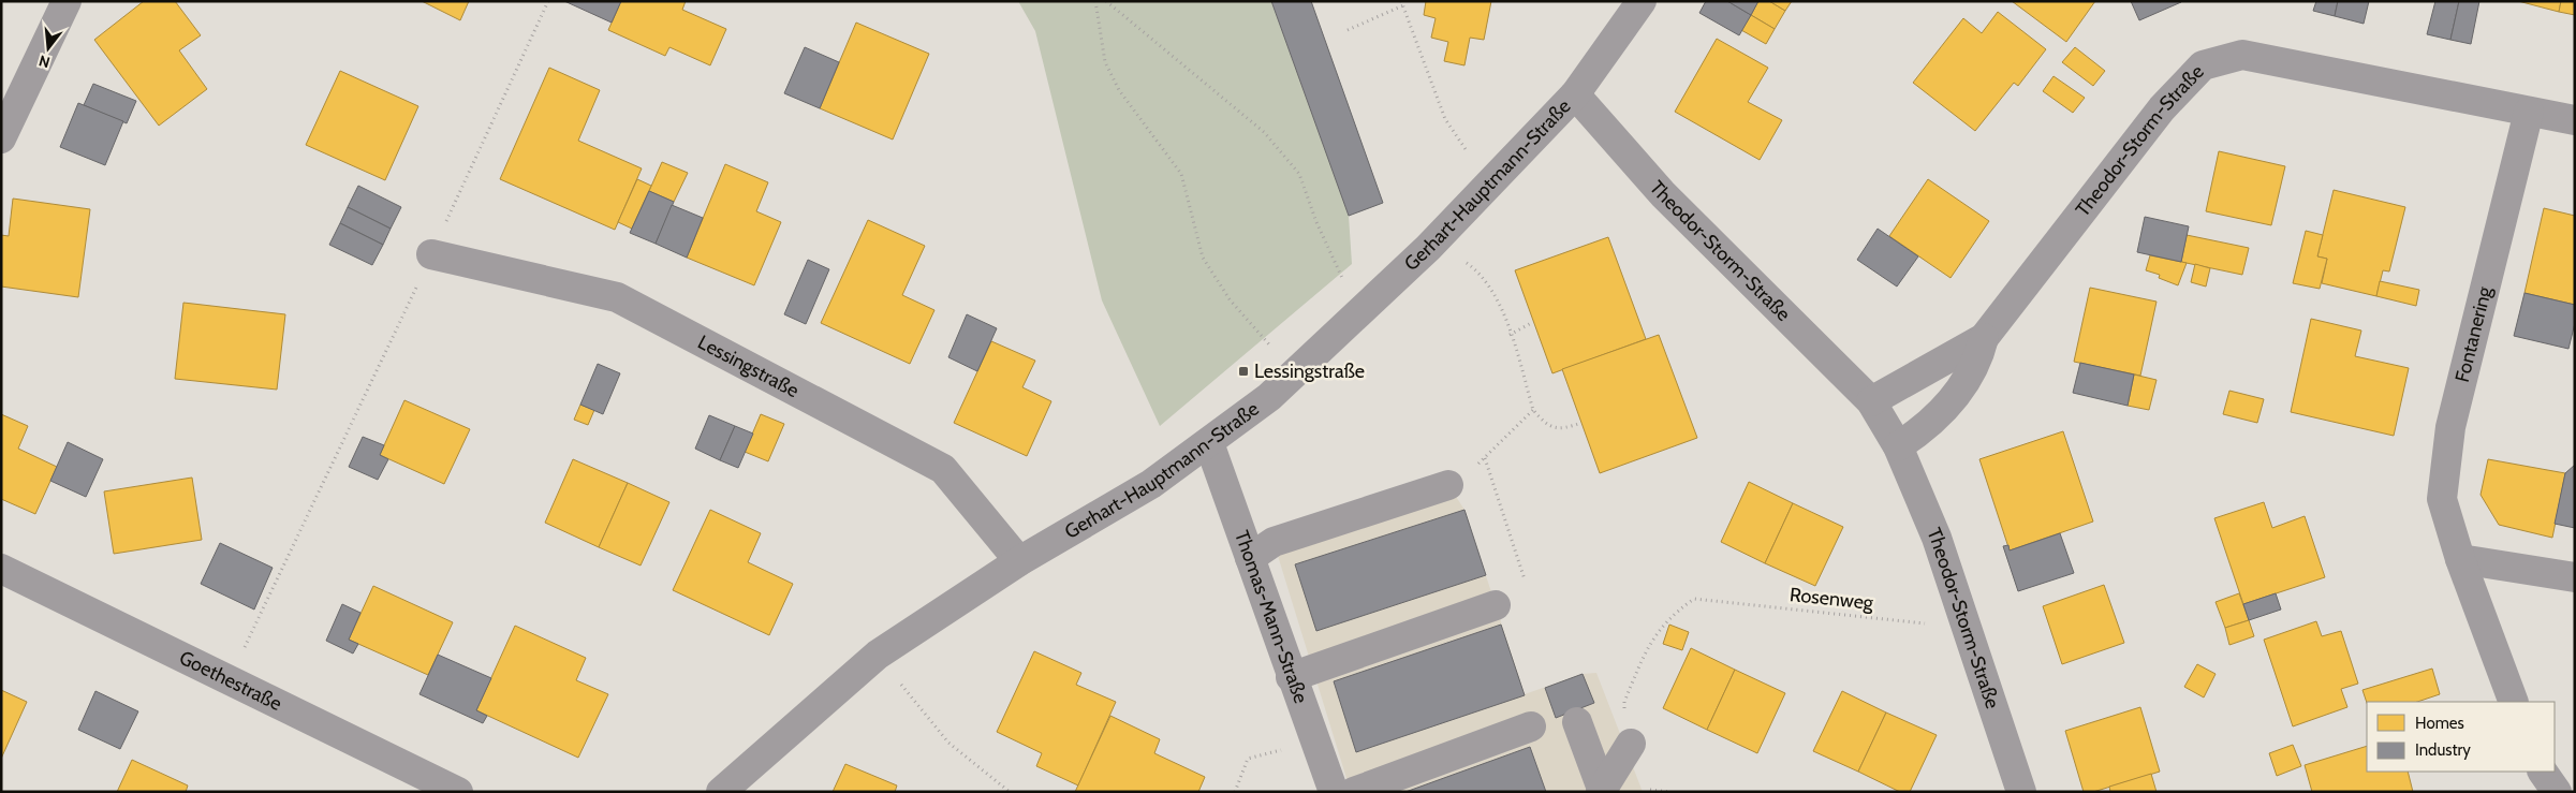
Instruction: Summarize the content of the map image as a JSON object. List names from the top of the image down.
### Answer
{
  "streets": {
    "street": [
      "Theodor-Storm-Straße",
      "Gerhart-Hauptmann-Straße",
      "Fontanering",
      "Lessingstraße",
      "Thomas-Mann-Straße",
      "Goethestraße"
    ],
    "path": ["Rosenweg"]
  },
  "crossings": [
    ["Theodor-Storm-Straße", "Gerhart-Hauptmann-Straße"],
    ["Theodor-Storm-Straße", "Fontanering"],
    ["Theodor-Storm-Straße", "Rosenweg"],
    ["Gerhart-Hauptmann-Straße", "Lessingstraße"],
    ["Gerhart-Hauptmann-Straße", "Thomas-Mann-Straße"]
  ],
  "places": {
    "transit": ["Lessingstraße"]
  },
  "legend": ["Homes", "Industry"],
  "north": "bottom"
}
